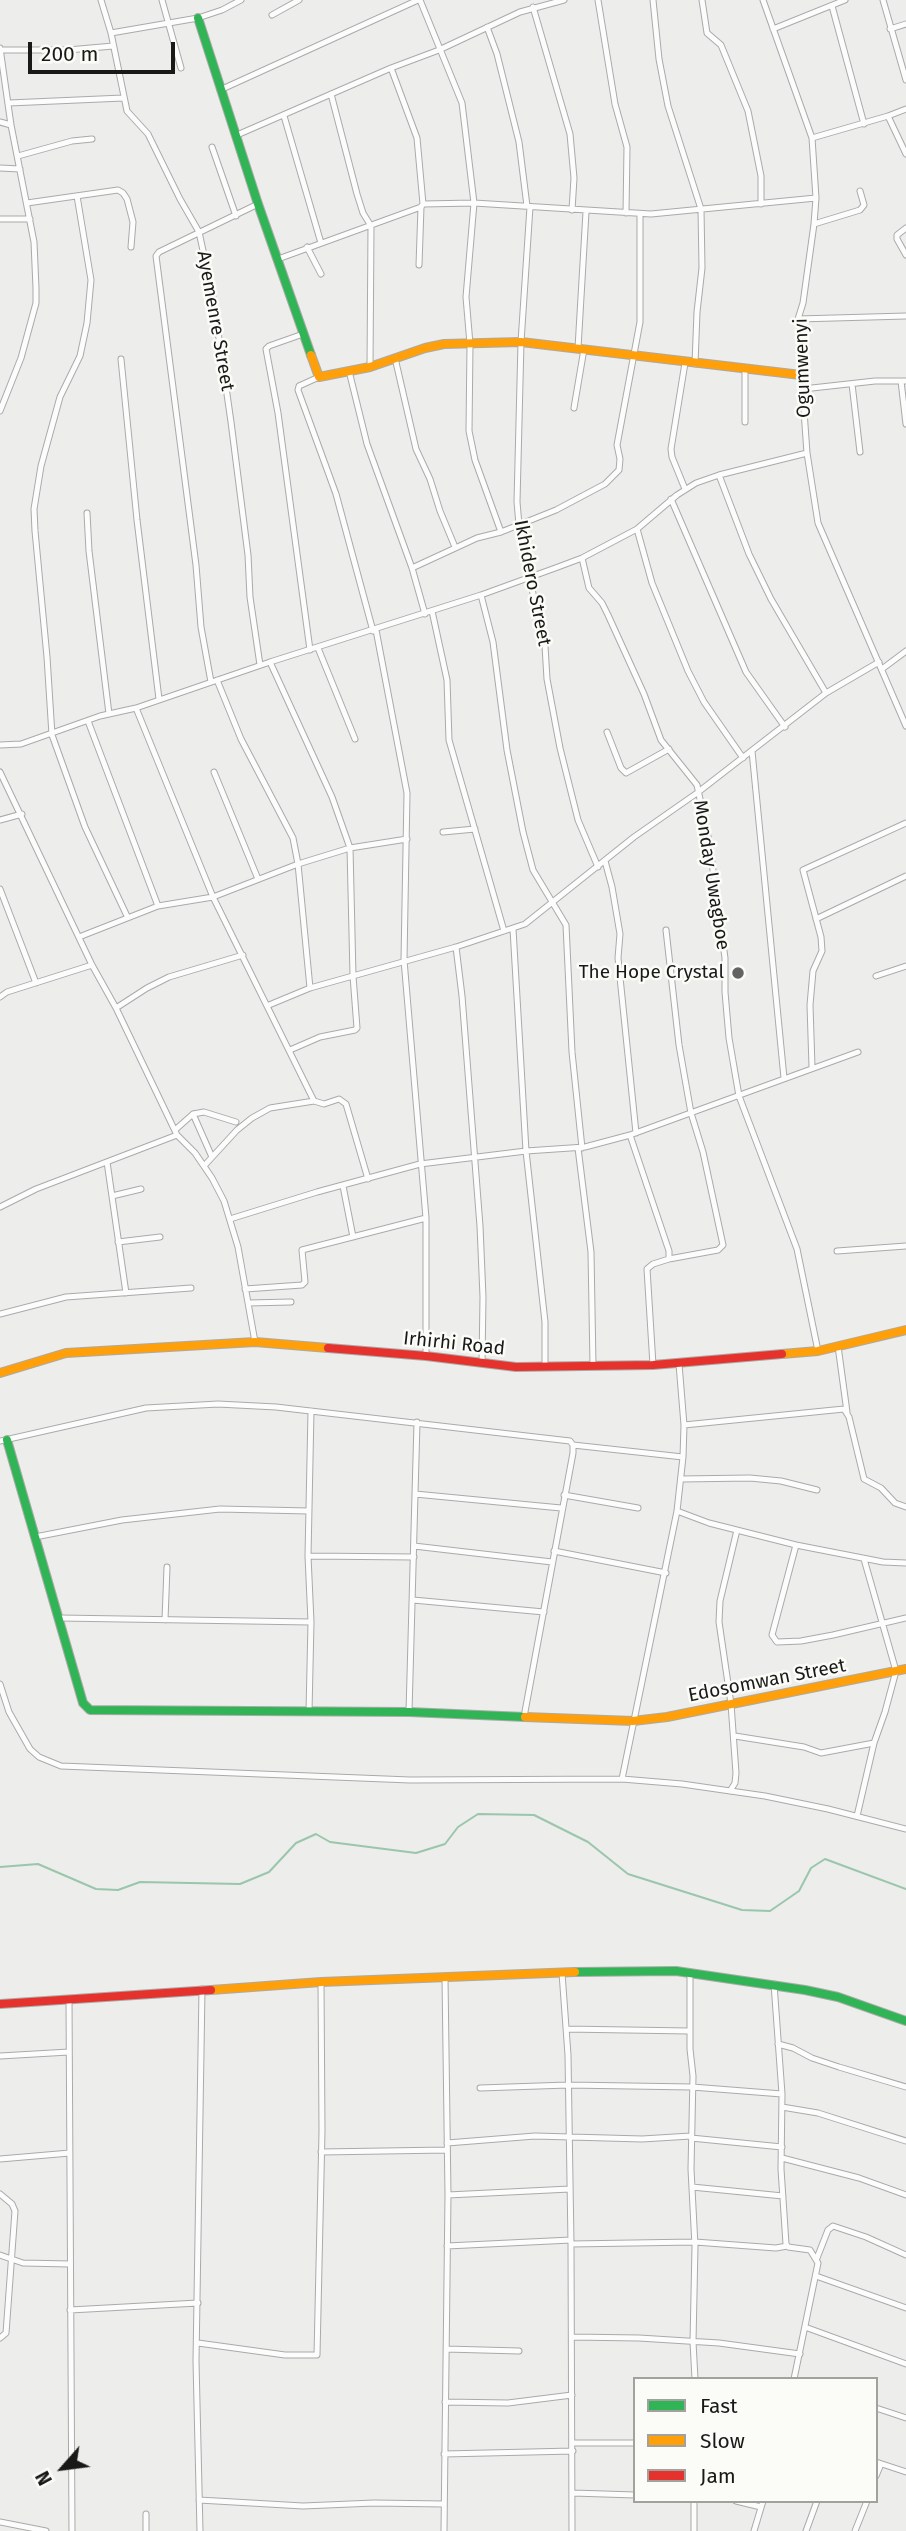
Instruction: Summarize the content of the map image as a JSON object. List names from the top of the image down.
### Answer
{
  "streets": {
    "street": [
      "Ayemenre Street",
      "Ogumwenyi",
      "Ikhidero Street",
      "Monday Uwagboe",
      "Irhirhi Road",
      "Edosomwan Street"
    ]
  },
  "crossings": [
    ["Monday Uwagboe", "Irhirhi Road"]
  ],
  "places": ["The Hope Crystal"],
  "legend": ["Fast", "Slow", "Jam"],
  "scale_bar": "200 m",
  "north": "bottom left"
}
